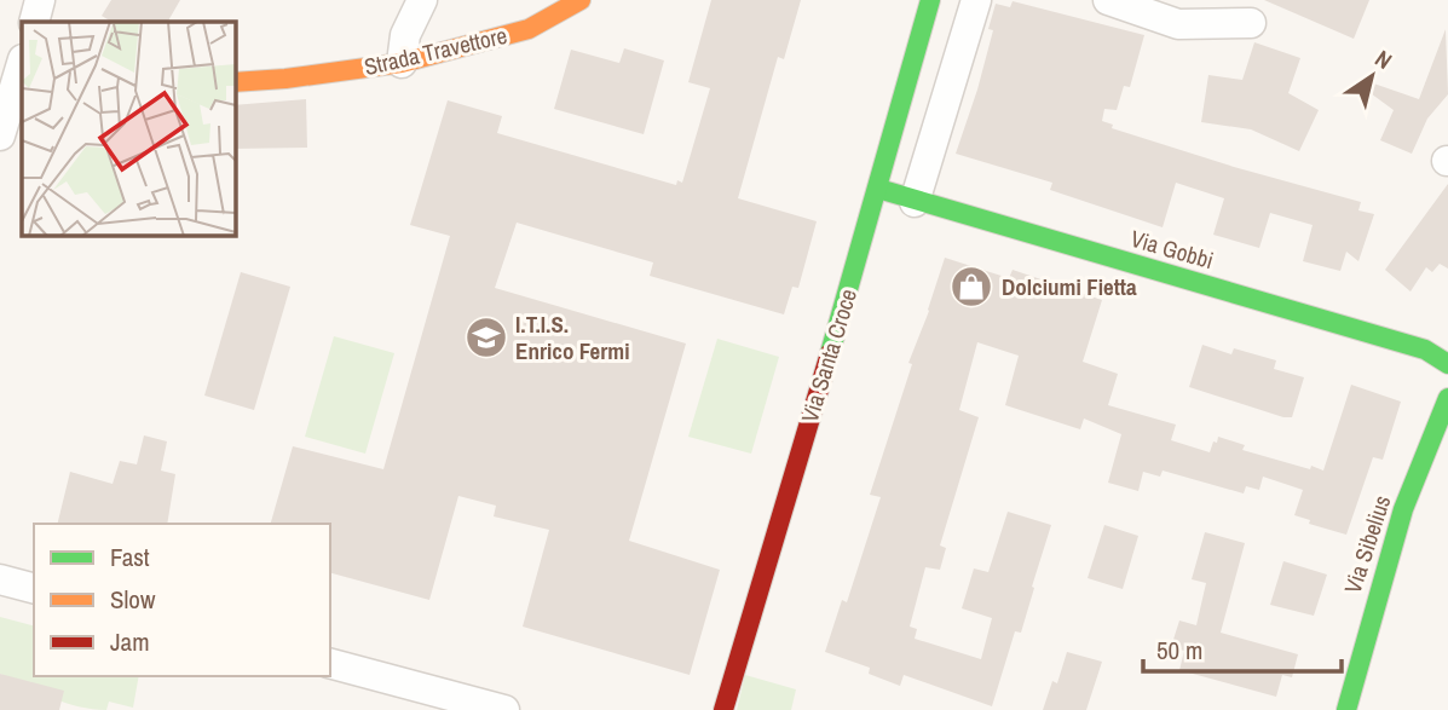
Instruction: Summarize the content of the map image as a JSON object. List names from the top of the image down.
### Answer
{
  "streets": {
    "street": [
      "Strada Travettore",
      "Via Gobbi",
      "Via Santa Croce",
      "Via Sibelius"
    ]
  },
  "crossings": [
    ["Via Gobbi", "Via Santa Croce"]
  ],
  "places": {
    "shop": ["Dolciumi Fietta"],
    "school or university": ["I.T.I.S. Enrico Fermi"]
  },
  "legend": ["Fast", "Slow", "Jam"],
  "scale_bar": "50 m",
  "north": "top right"
}
